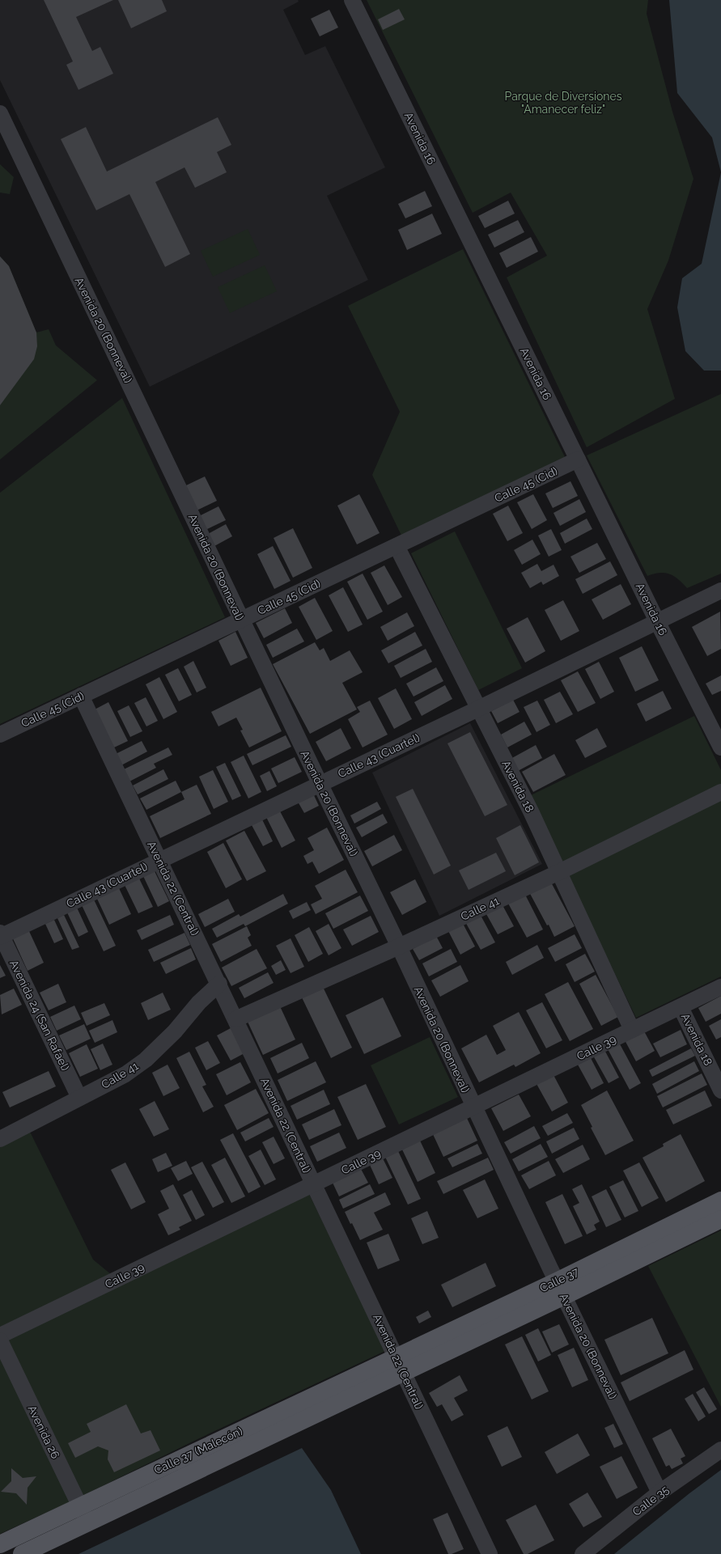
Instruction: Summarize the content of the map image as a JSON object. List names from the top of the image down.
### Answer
{
  "streets": {
    "main road": ["Calle 37", "Calle 37 (Malecón)"],
    "street": [
      "Avenida 16",
      "Avenida 20 (Bonneval)",
      "Calle 45 (Cid)",
      "Calle 43 (Cuartel)",
      "Avenida 18",
      "Avenida 22 (Central)",
      "Calle 41",
      "Avenida 24 (San Rafael)",
      "Calle 39",
      "Avenida 26",
      "Calle 35"
    ]
  },
  "crossings": [
    ["Avenida 16", "Calle 45 (Cid)"],
    ["Avenida 16", "Calle 43 (Cuartel)"],
    ["Avenida 20 (Bonneval)", "Calle 45 (Cid)"],
    ["Avenida 20 (Bonneval)", "Calle 43 (Cuartel)"],
    ["Avenida 20 (Bonneval)", "Calle 41"],
    ["Avenida 20 (Bonneval)", "Calle 39"],
    ["Avenida 20 (Bonneval)", "Calle 37"],
    ["Avenida 20 (Bonneval)", "Calle 35"],
    ["Calle 45 (Cid)", "Avenida 18"],
    ["Calle 45 (Cid)", "Avenida 22 (Central)"],
    ["Calle 43 (Cuartel)", "Avenida 18"],
    ["Calle 43 (Cuartel)", "Avenida 22 (Central)"],
    ["Calle 43 (Cuartel)", "Avenida 24 (San Rafael)"],
    ["Avenida 18", "Calle 41"],
    ["Avenida 18", "Calle 39"],
    ["Avenida 22 (Central)", "Calle 41"],
    ["Avenida 22 (Central)", "Calle 39"],
    ["Avenida 22 (Central)", "Calle 37"],
    ["Avenida 22 (Central)", "Calle 37 (Malecón)"],
    ["Calle 41", "Avenida 24 (San Rafael)"],
    ["Calle 37", "Calle 37 (Malecón)"],
    ["Avenida 26", "Calle 37 (Malecón)"]
  ],
  "parks": ["Parque de Diversiones \"Amanecer feliz\""]
}
